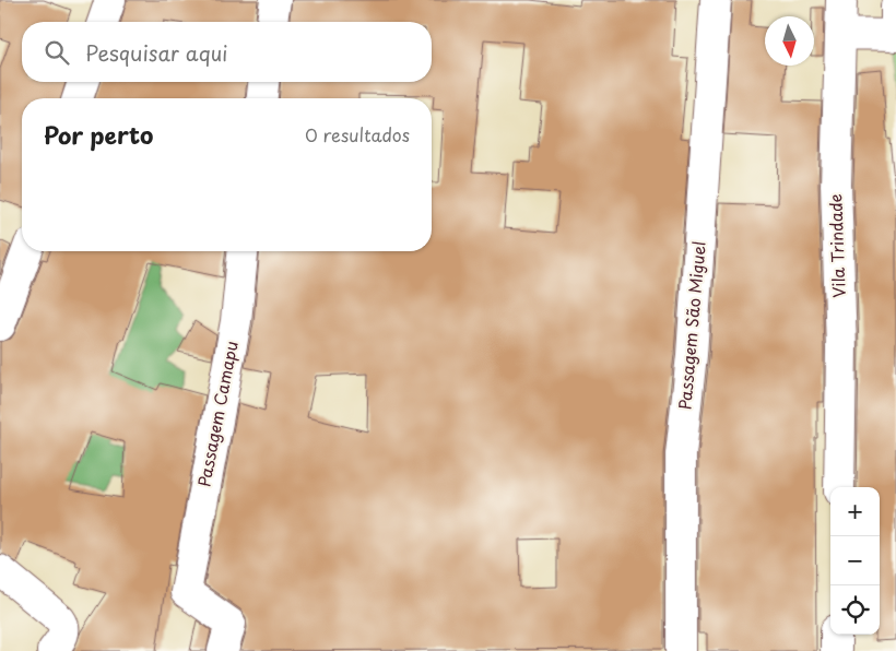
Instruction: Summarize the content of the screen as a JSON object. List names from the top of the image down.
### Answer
{
  "streets": {
    "street": ["Vila Trindade", "Passagem São Miguel", "Passagem Camapu"]
  },
  "north": "bottom",
  "page": {
    "search": "Pesquisar aqui",
    "heading": ["Por perto", "0 resultados"],
    "map_buttons": ["+", "−"]
  }
}
